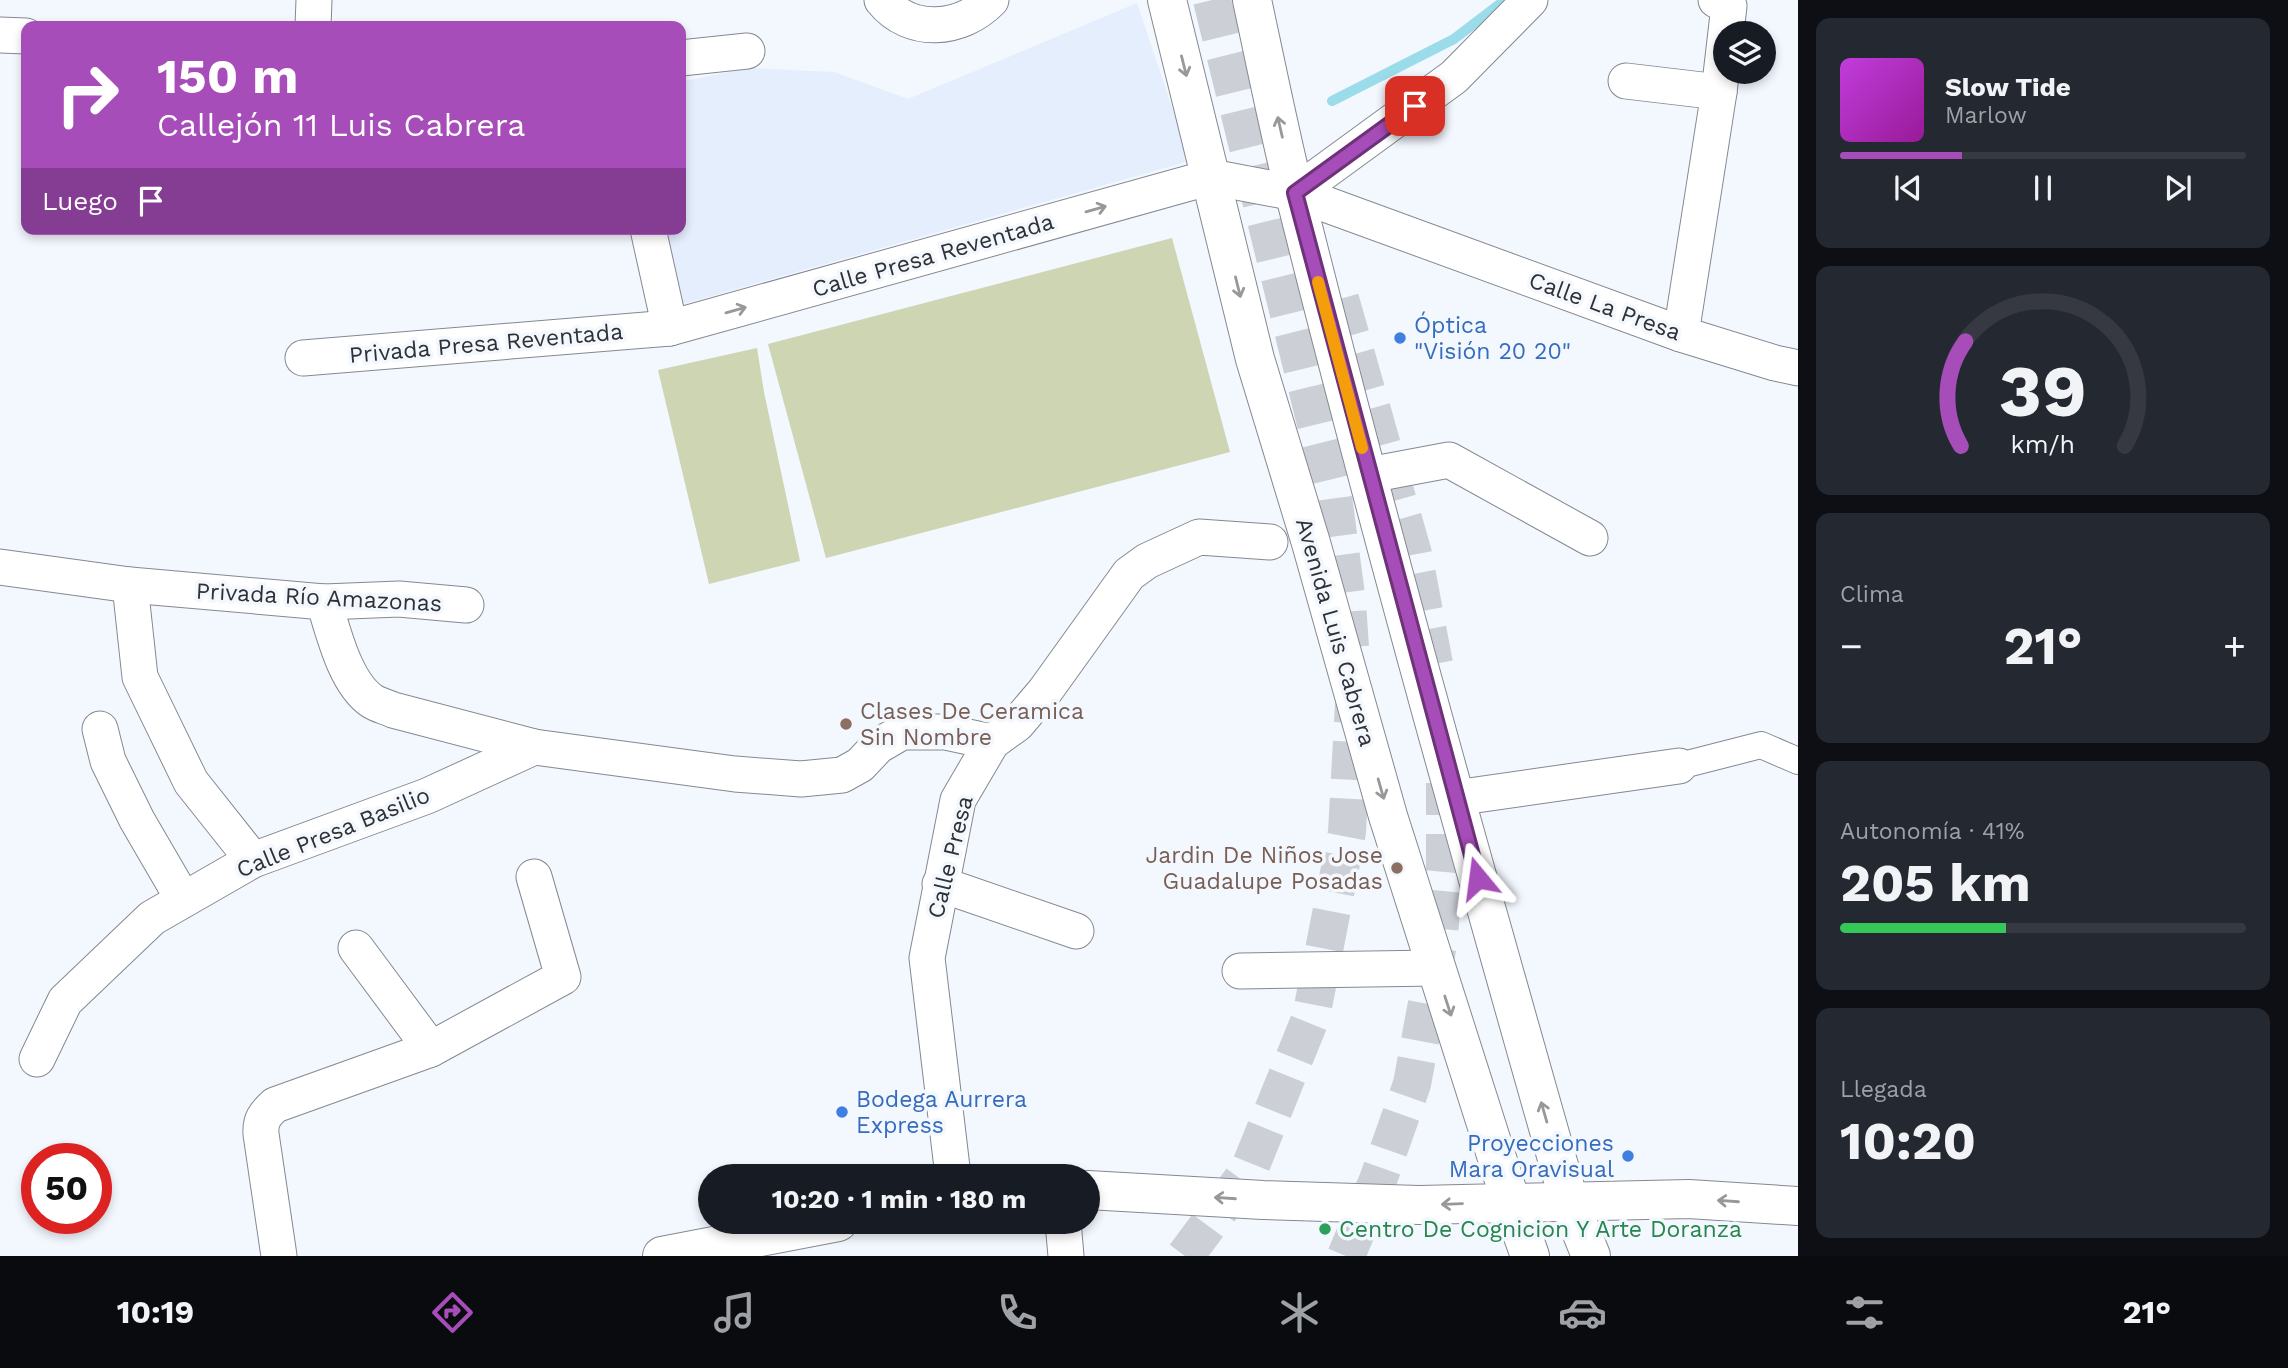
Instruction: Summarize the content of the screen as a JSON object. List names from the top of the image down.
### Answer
{
  "streets": {
    "main road": ["Avenida Luis Cabrera"],
    "street": [
      "Calle Presa Reventada",
      "Calle La Presa",
      "Privada Presa Reventada",
      "Privada Río Amazonas",
      "Calle Presa Basilio",
      "Calle Presa"
    ]
  },
  "crossings": [
    ["Calle Presa Reventada", "Calle La Presa"],
    ["Calle Presa Reventada", "Privada Presa Reventada"],
    ["Calle Presa Reventada", "Avenida Luis Cabrera"]
  ],
  "one_way": ["Calle Presa Reventada"],
  "places": [
    "Óptica \"Visión 20 20\"",
    "Clases De Ceramica Sin Nombre",
    "Jardin De Niños Jose Guadalupe Posadas",
    "Bodega Aurrera Express",
    "Proyecciones Mara Oravisual",
    "Centro De Cognicion Y Arte Doranza"
  ],
  "page": {
    "turn": ["150 m", "Callejón 11 Luis Cabrera"],
    "song": ["Slow Tide", "Marlow"],
    "then": "Luego",
    "tile": [
      "Clima",
      ["Autonomía · 41%", "205 km"],
      ["Llegada", "10:20"]
    ],
    "heat": ["−", "21°", "+"],
    "limit": "50",
    "trip": "10:20 · 1 min · 180 m",
    "tabs": ["10:19", "21°"],
    "gauge": ["39", "km/h"]
  }
}
